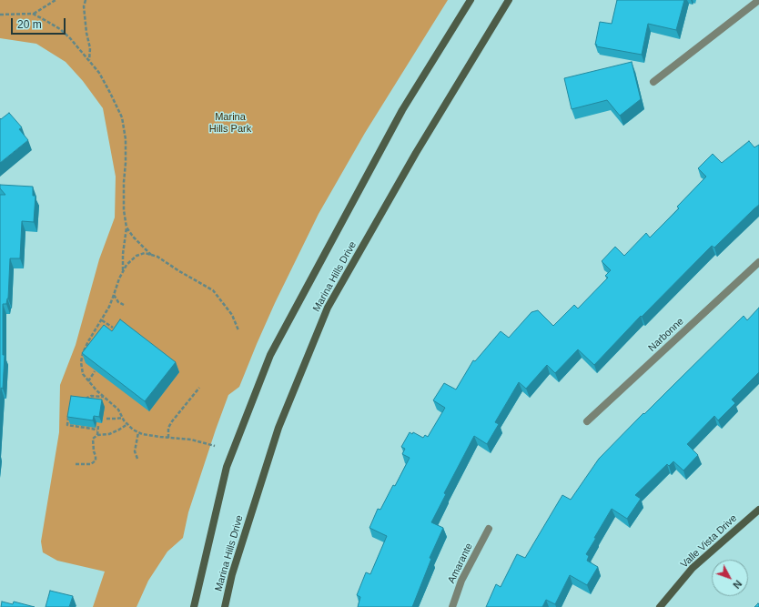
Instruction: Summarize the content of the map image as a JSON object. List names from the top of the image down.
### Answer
{
  "streets": {
    "street": [
      "Marina Hills Drive",
      "Narbonne",
      "Valle Vista Drive",
      "Amarante"
    ]
  },
  "parks": ["Marina Hills Park"],
  "scale_bar": "20 m",
  "north": "bottom right"
}
